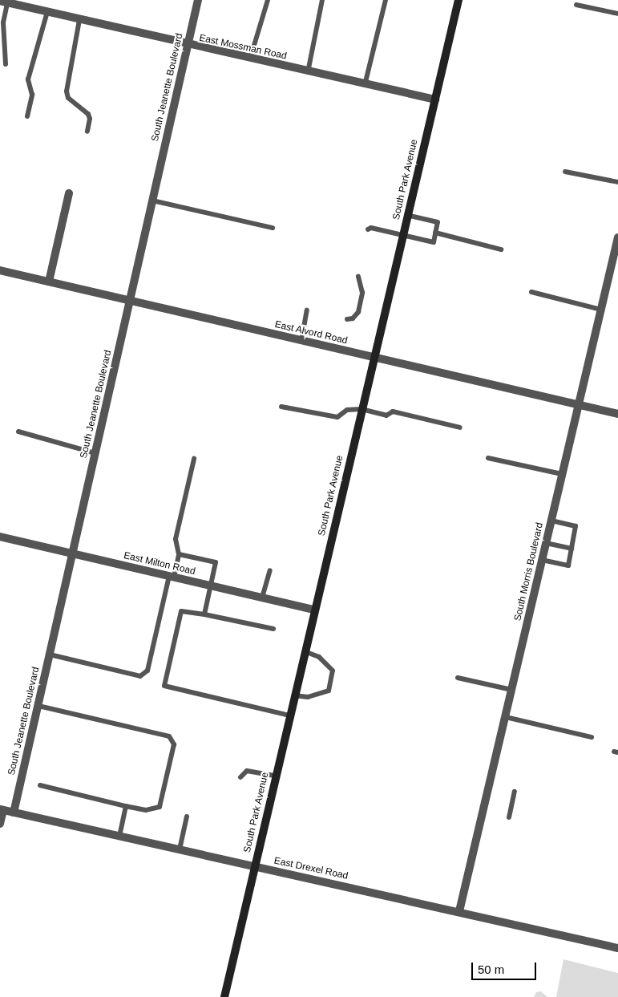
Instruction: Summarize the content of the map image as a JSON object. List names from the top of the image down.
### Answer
{
  "streets": {
    "main road": ["South Park Avenue"],
    "street": [
      "East Mossman Road",
      "South Jeanette Boulevard",
      "East Alvord Road",
      "East Milton Road",
      "South Morris Boulevard",
      "East Drexel Road"
    ]
  },
  "crossings": [
    ["East Mossman Road", "South Jeanette Boulevard"],
    ["East Mossman Road", "South Park Avenue"],
    ["South Jeanette Boulevard", "East Alvord Road"],
    ["South Jeanette Boulevard", "East Milton Road"],
    ["South Jeanette Boulevard", "East Drexel Road"],
    ["South Park Avenue", "East Alvord Road"],
    ["South Park Avenue", "East Milton Road"],
    ["South Park Avenue", "East Drexel Road"],
    ["East Alvord Road", "South Morris Boulevard"],
    ["South Morris Boulevard", "East Drexel Road"]
  ],
  "scale_bar": "50 m"
}
